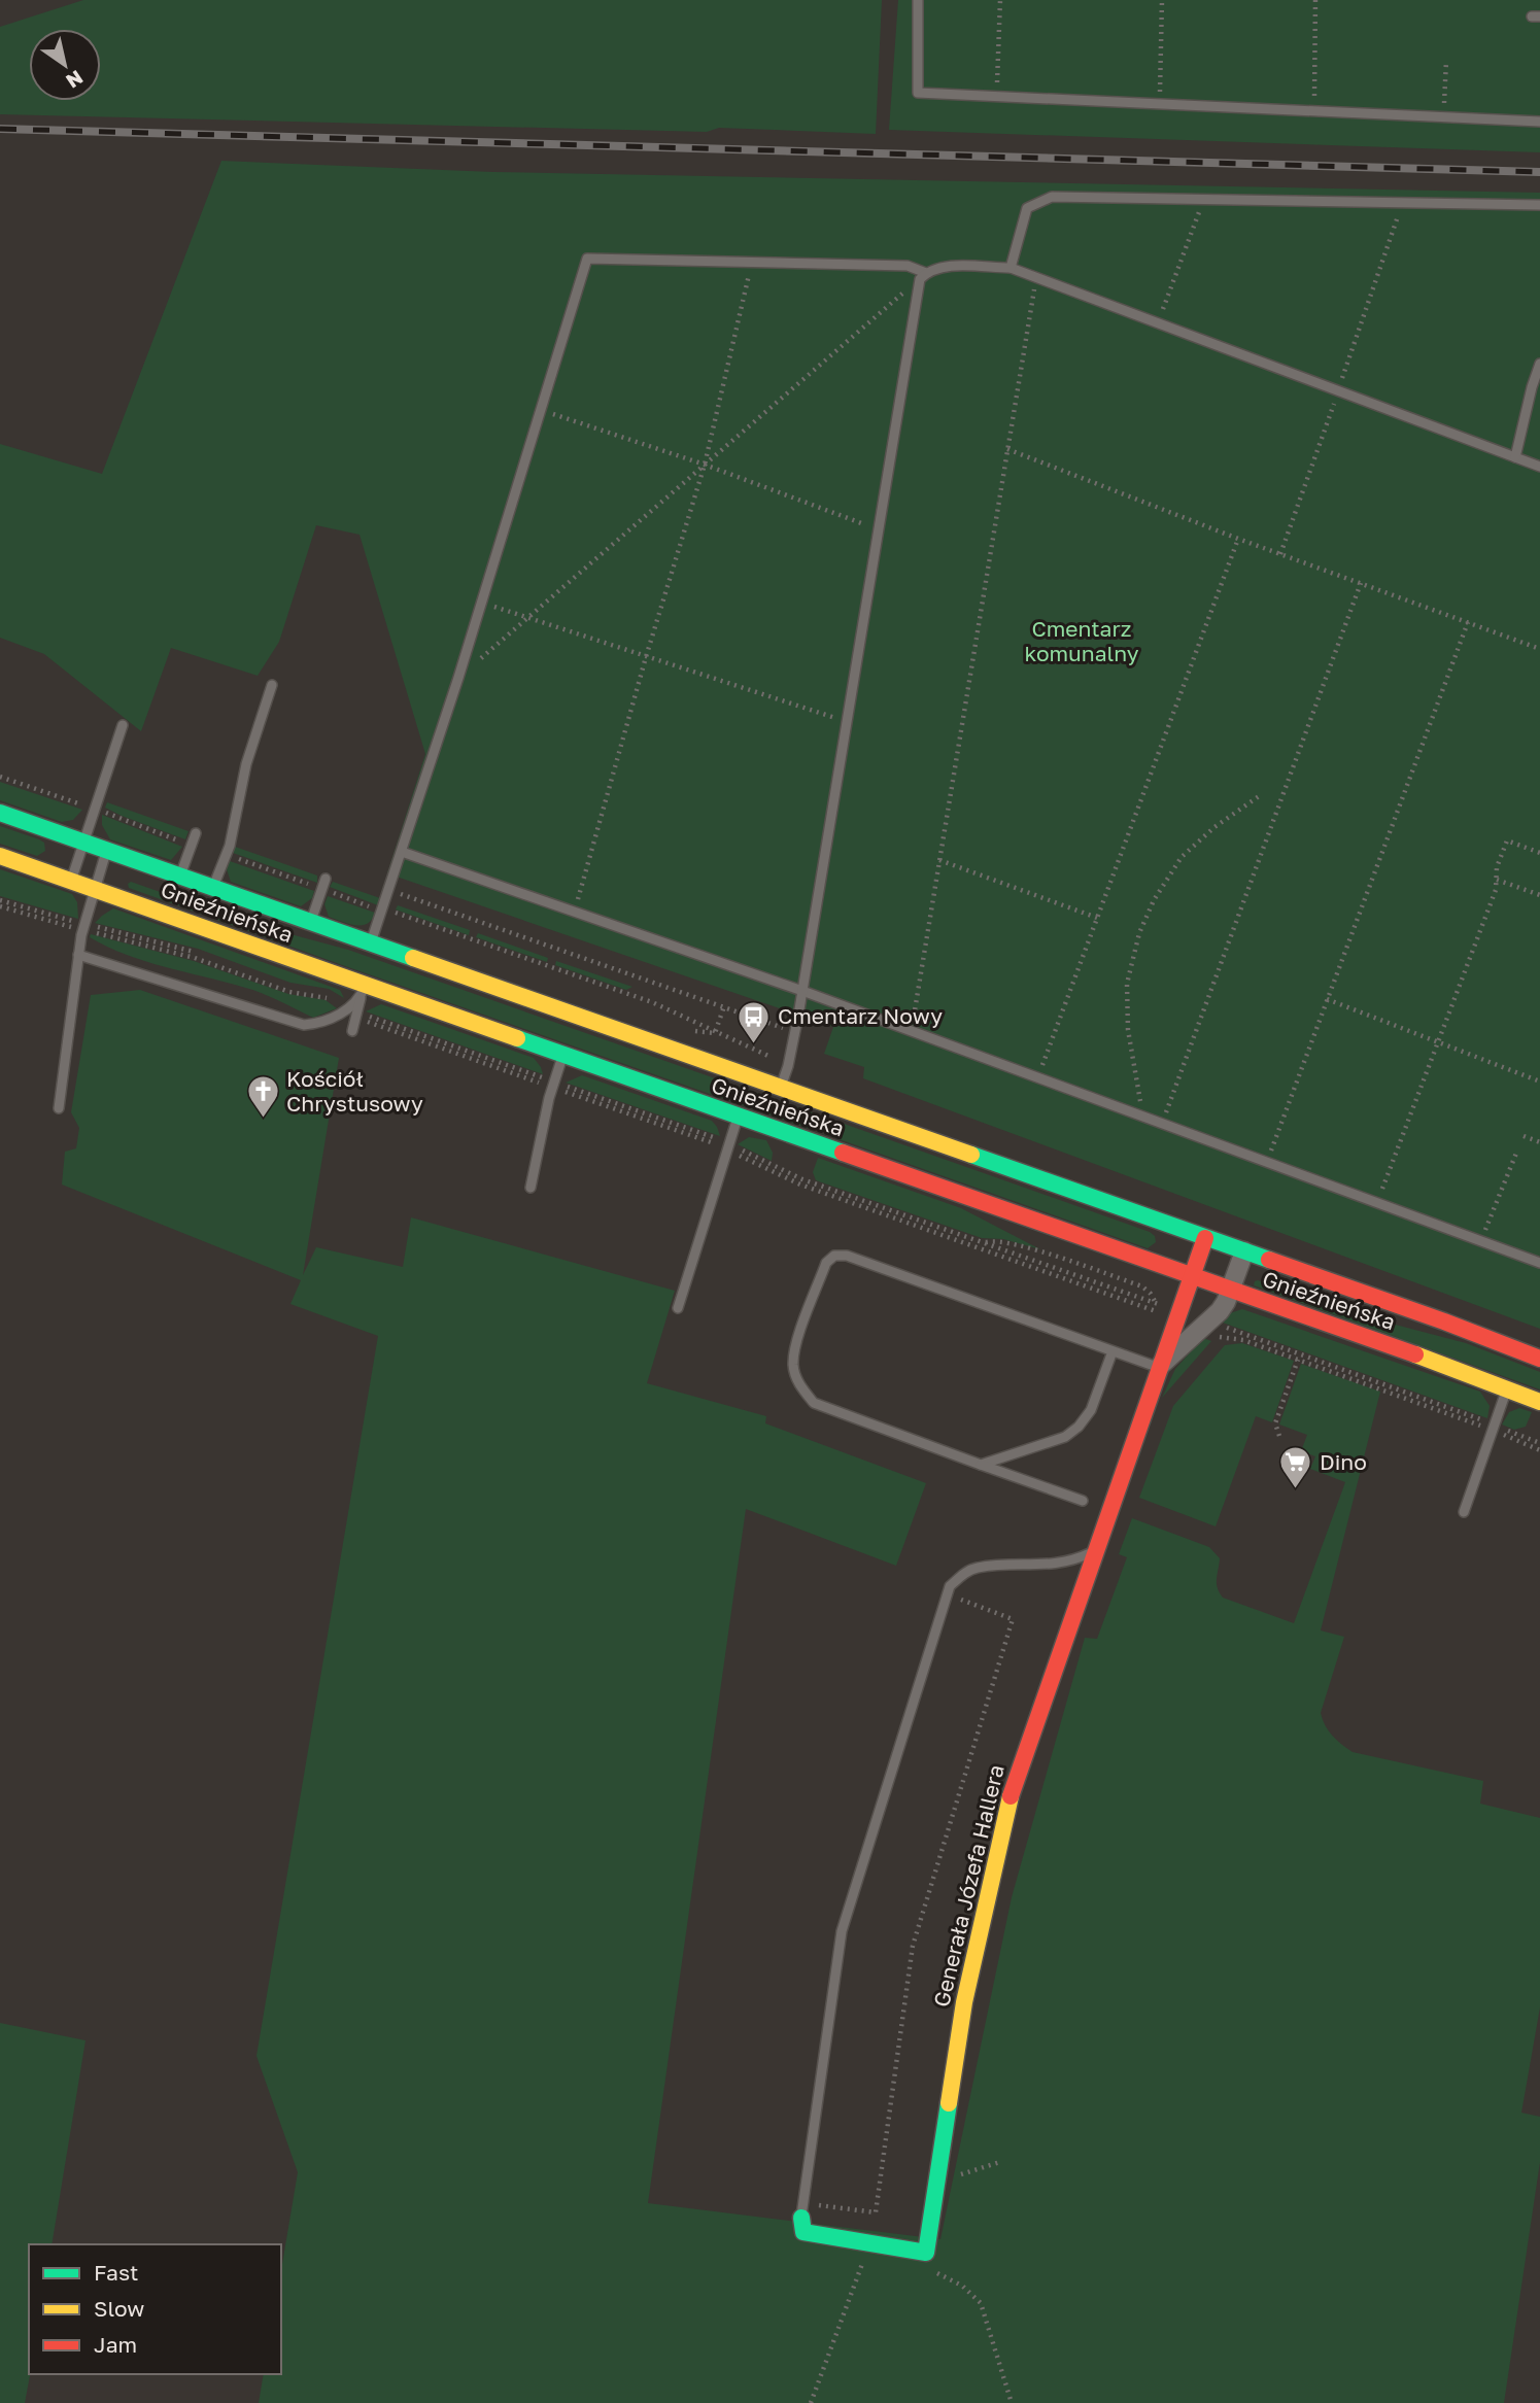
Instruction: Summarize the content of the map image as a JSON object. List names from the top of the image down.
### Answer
{
  "streets": {
    "main road": ["Gnieźnieńska", "Generała Józefa Hallera"]
  },
  "crossings": [
    ["Gnieźnieńska", "Generała Józefa Hallera"]
  ],
  "parks": ["Cmentarz komunalny"],
  "places": {
    "bus stop": ["Cmentarz Nowy"],
    "church": ["Kościół Chrystusowy"],
    "supermarket": ["Dino"]
  },
  "legend": ["Fast", "Slow", "Jam"],
  "north": "bottom right"
}
